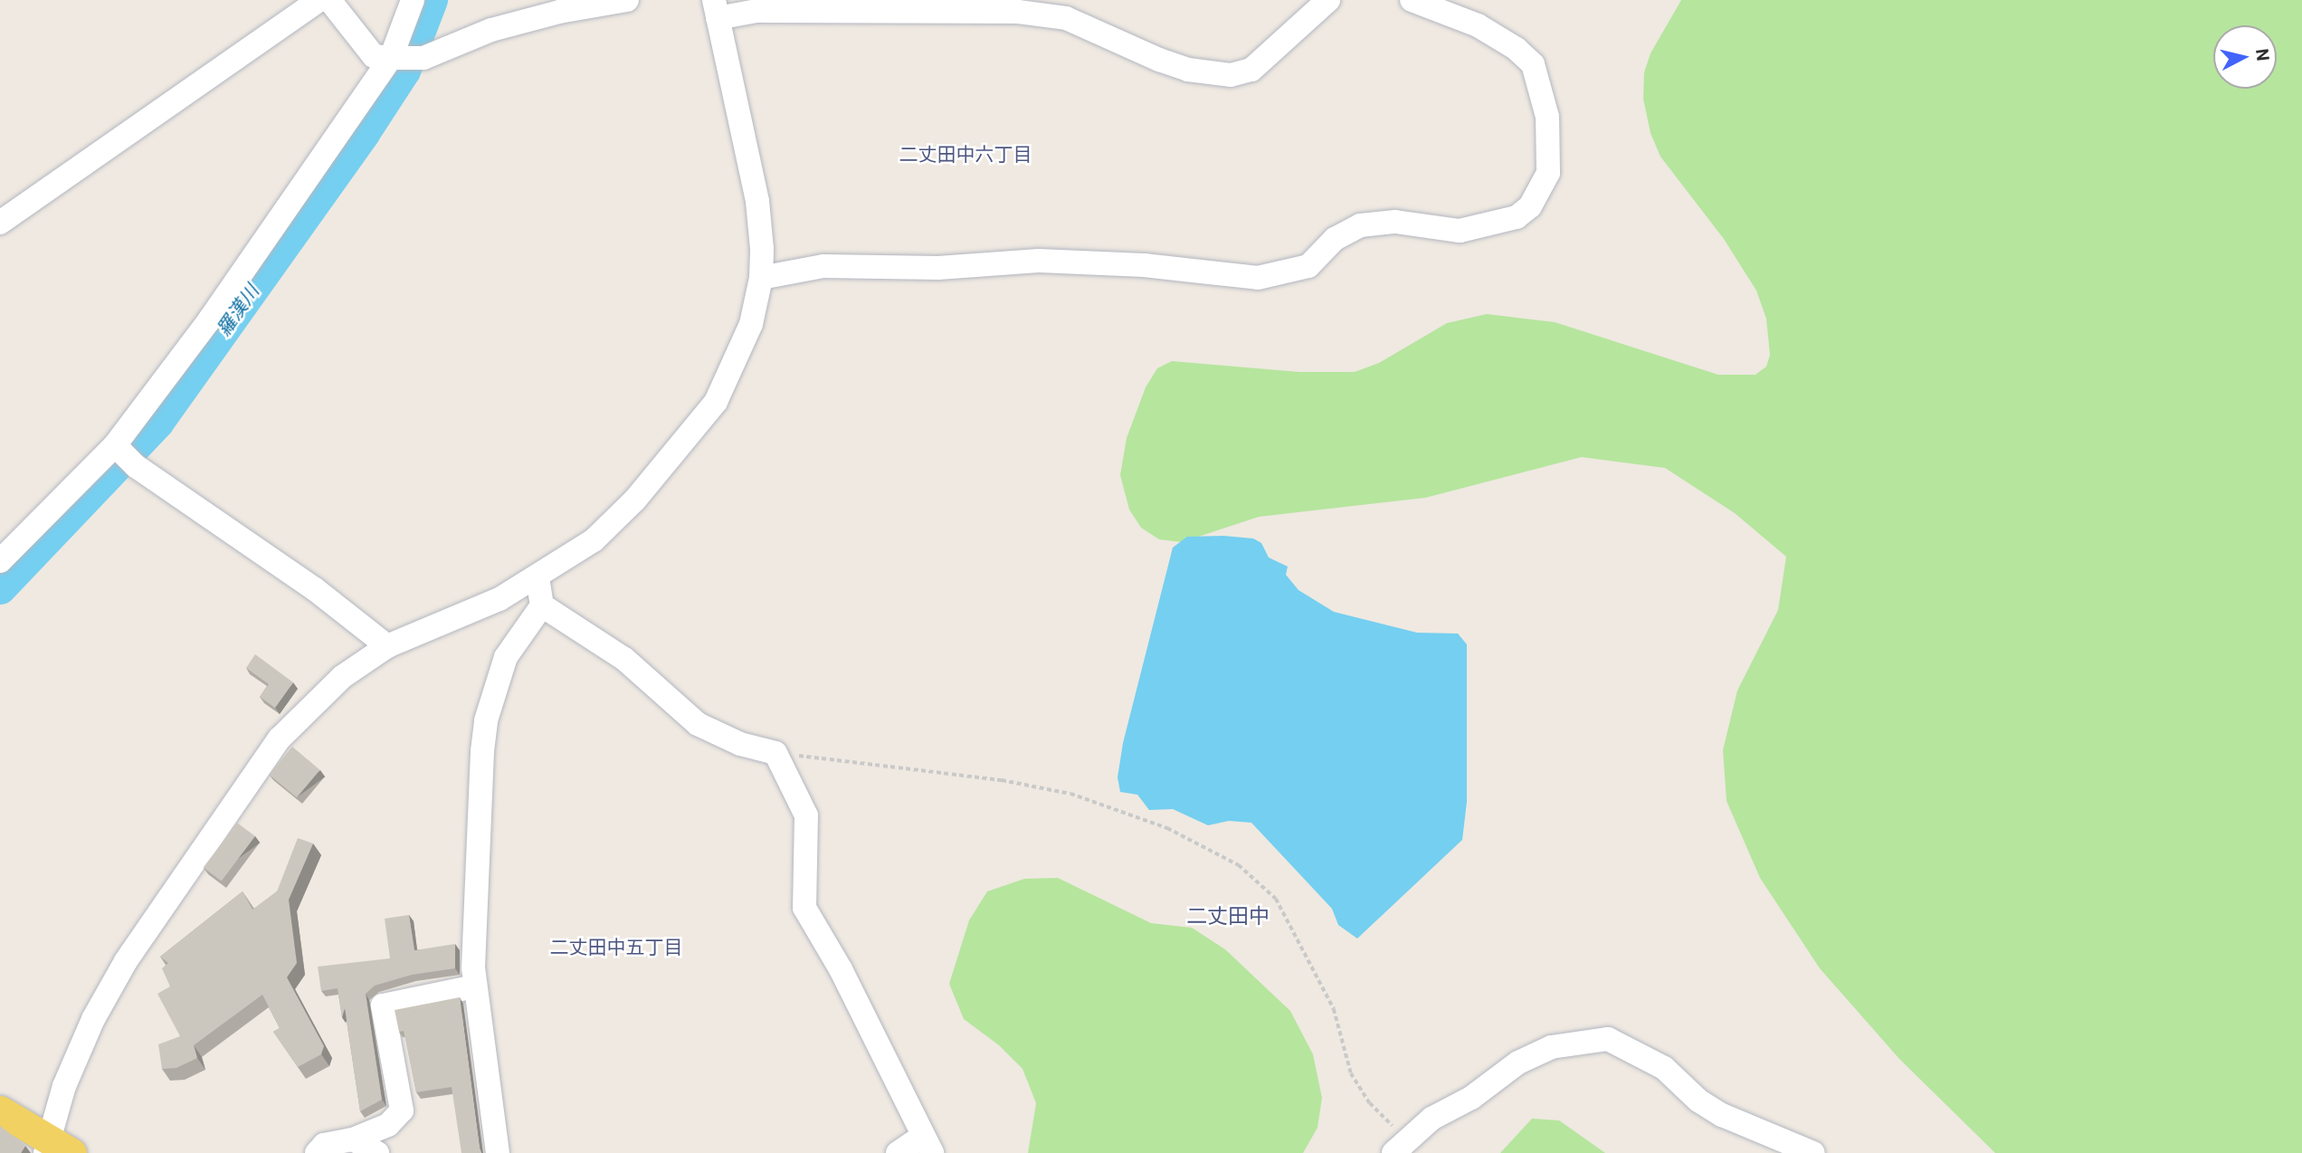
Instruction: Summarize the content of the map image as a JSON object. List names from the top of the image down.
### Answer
{
  "districts": ["二丈田中六丁目", "二丈田中", "二丈田中五丁目"],
  "water": ["羅漢川"],
  "north": "right"
}
